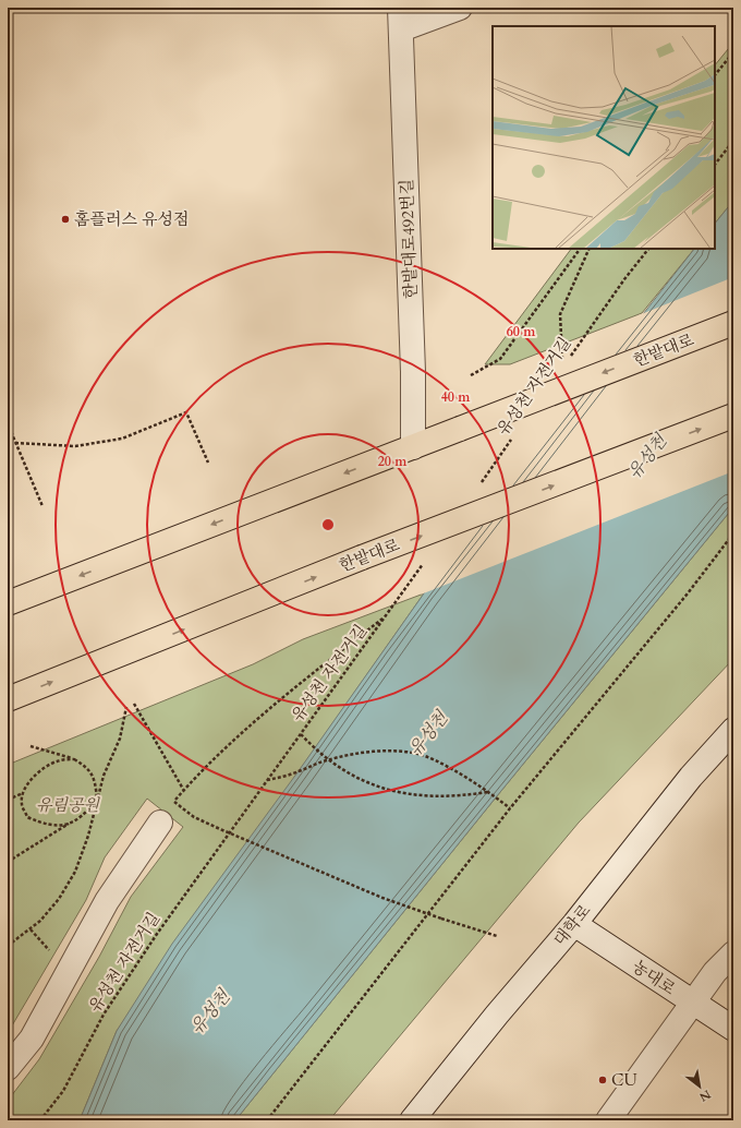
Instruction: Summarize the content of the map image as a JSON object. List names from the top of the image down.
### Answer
{
  "streets": {
    "main road": ["한밭대로"],
    "street": ["한밭대로492번길", "대학로", "농대로"],
    "path": ["유성천 자전거길"]
  },
  "crossings": [
    ["한밭대로492번길", "한밭대로"],
    ["대학로", "농대로"]
  ],
  "water": ["유성천"],
  "parks": ["유림공원"],
  "places": ["홈플러스 유성점", "CU"],
  "north": "bottom right",
  "rings": ["60 m", "40 m", "20 m"]
}
